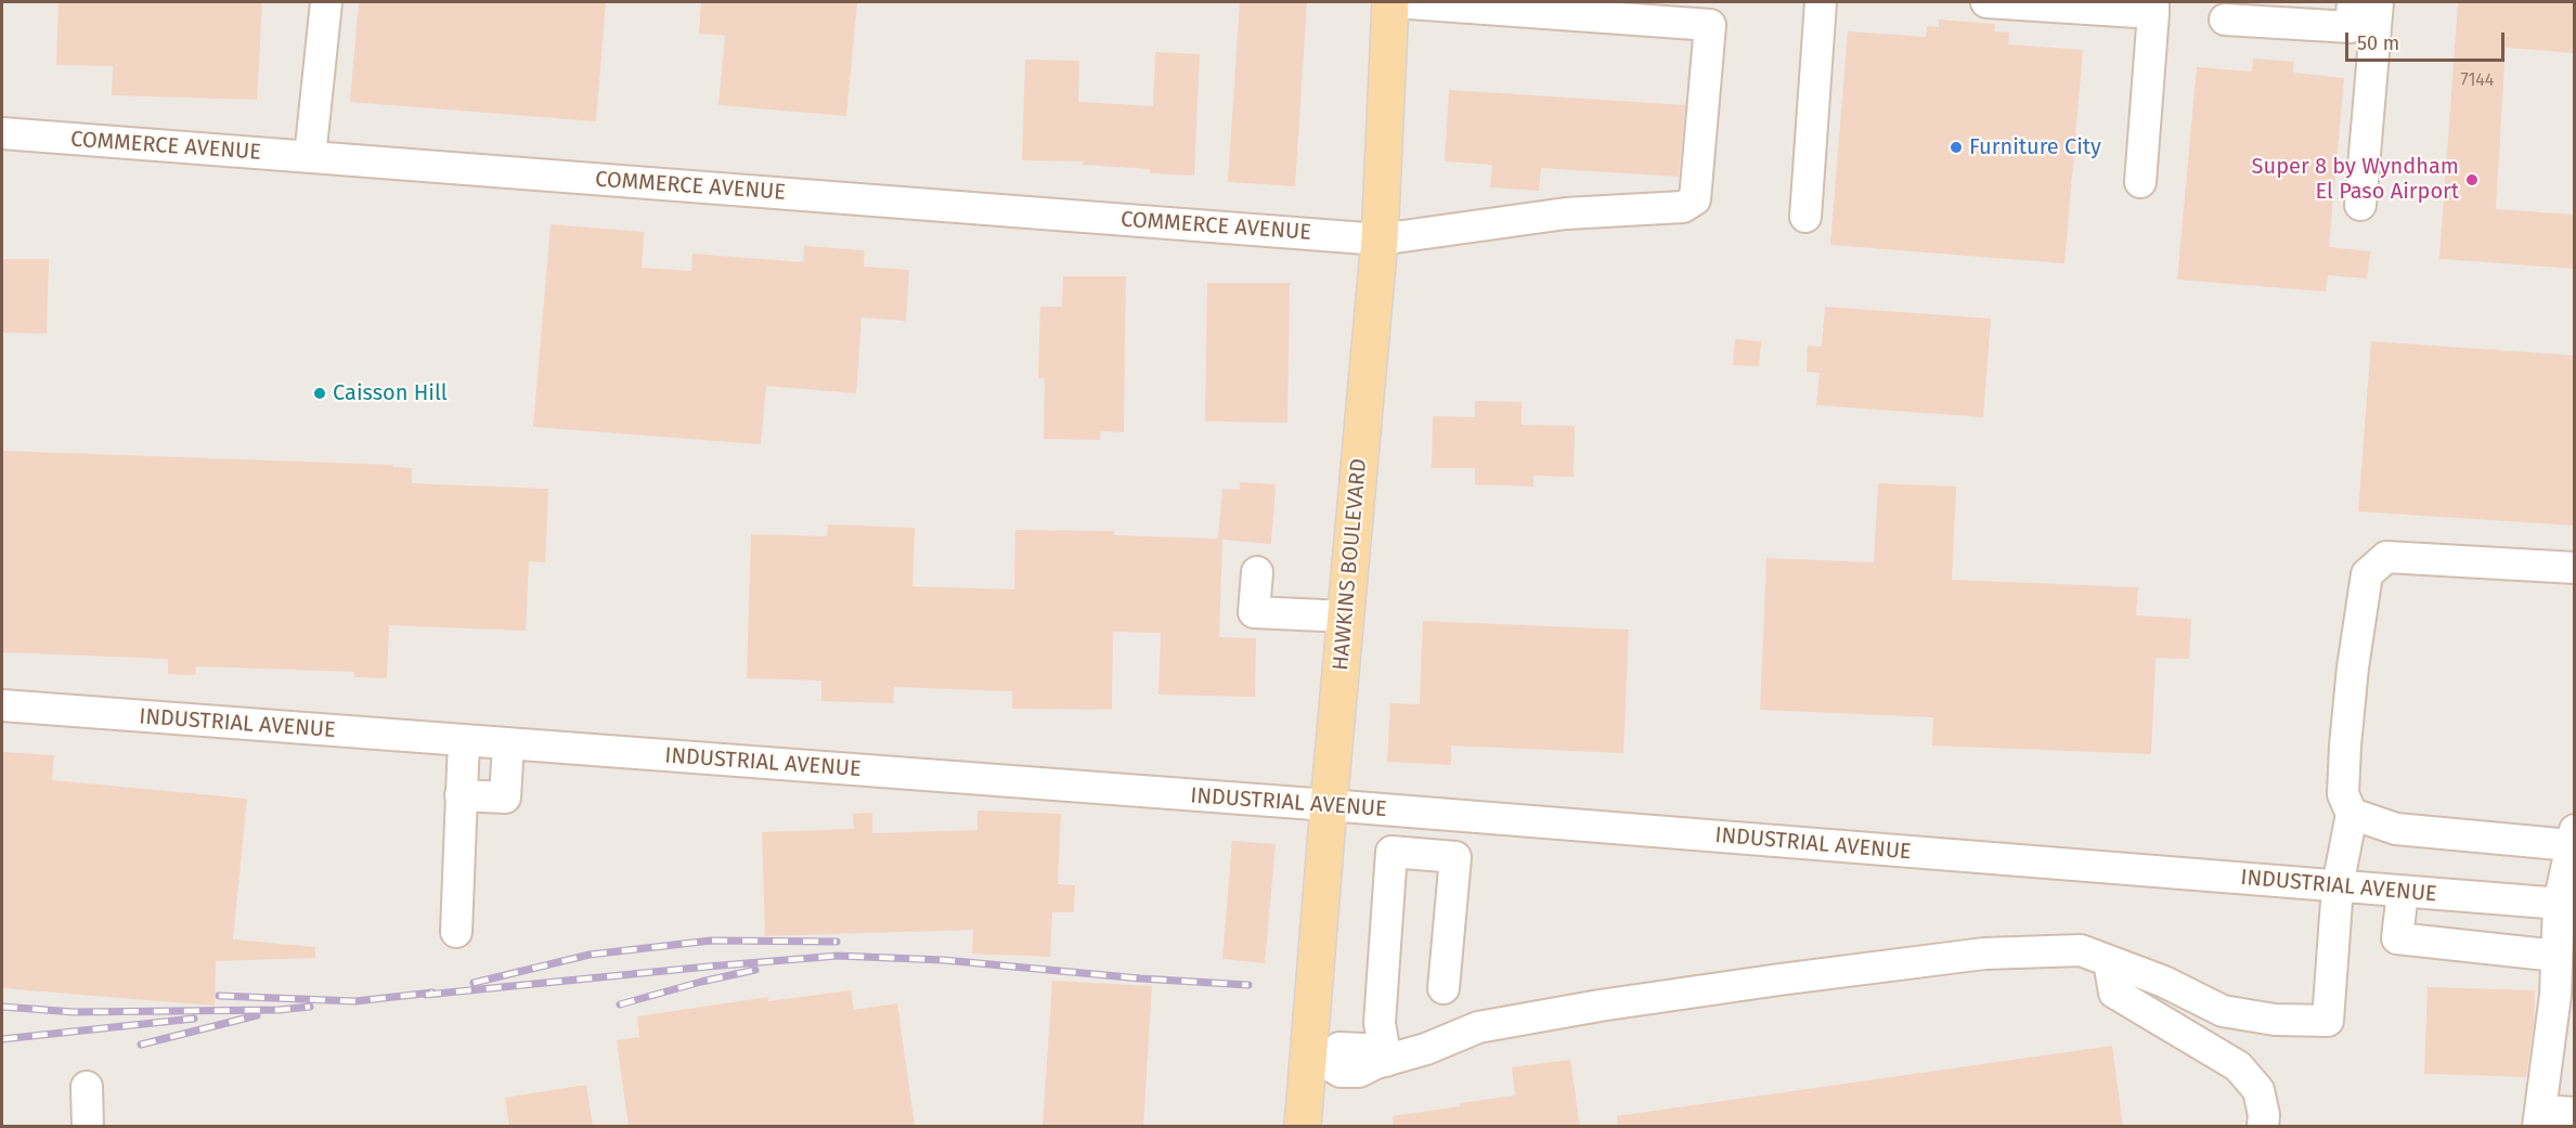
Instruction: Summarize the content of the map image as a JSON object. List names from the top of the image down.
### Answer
{
  "streets": {
    "main road": ["HAWKINS BOULEVARD"],
    "street": ["COMMERCE AVENUE", "INDUSTRIAL AVENUE"]
  },
  "crossings": [
    ["COMMERCE AVENUE", "HAWKINS BOULEVARD"],
    ["HAWKINS BOULEVARD", "INDUSTRIAL AVENUE"]
  ],
  "places": ["Furniture City", "Super 8 by Wyndham El Paso Airport", "Caisson Hill"],
  "house_numbers": ["7144"],
  "scale_bar": "50 m"
}
